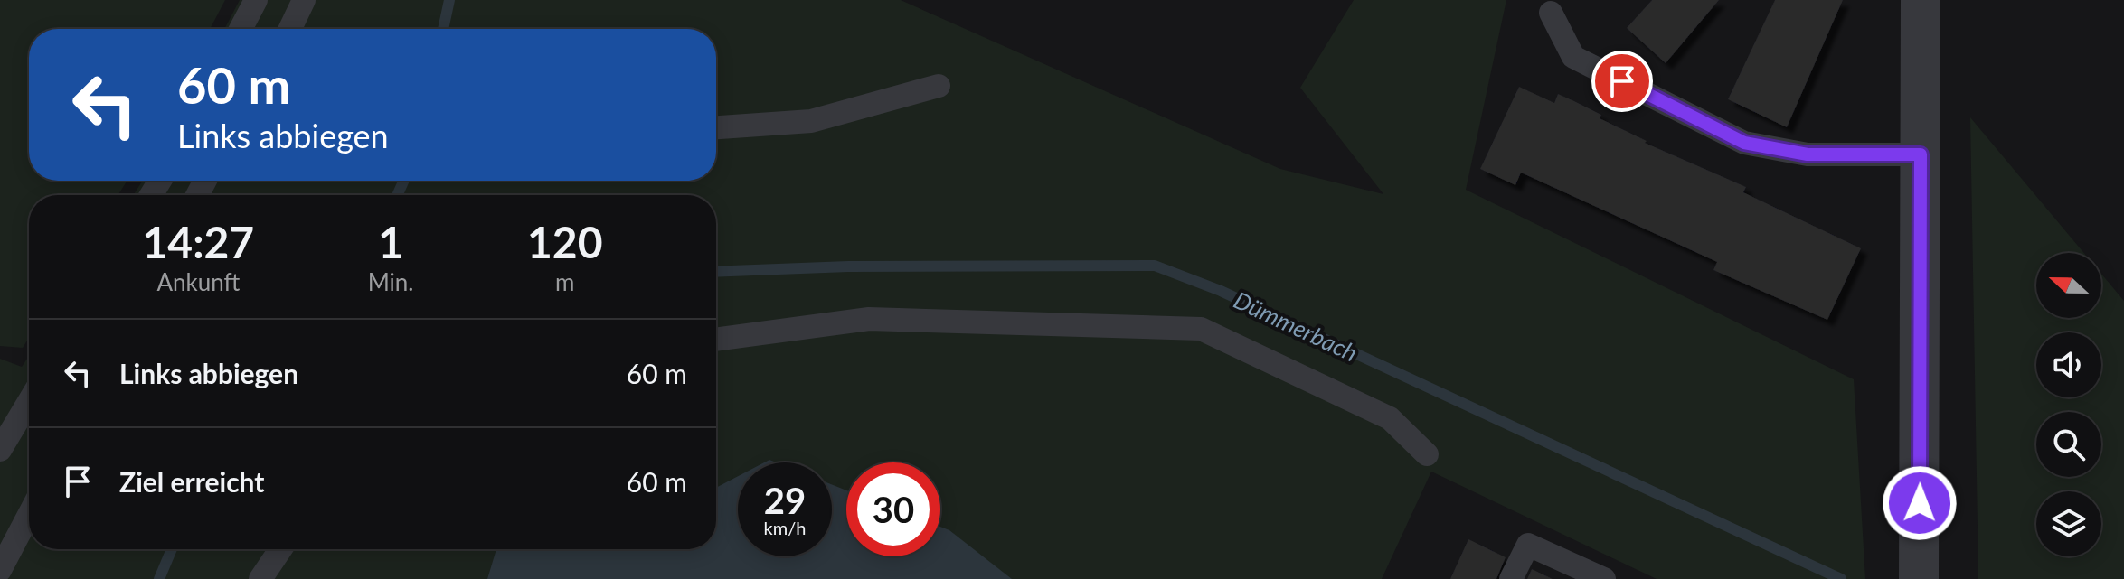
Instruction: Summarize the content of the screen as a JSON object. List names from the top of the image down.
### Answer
{
  "water": ["Dümmerbach"],
  "north": "left",
  "page": {
    "turn": ["60 m", "Links abbiegen"],
    "eta": [
      "14:27",
      "Ankunft",
      "1",
      "Min.",
      "120",
      "m"
    ],
    "list": [
      {
        "name": "Links abbiegen",
        "value": "60 m"
      },
      {
        "name": "Ziel erreicht",
        "value": "60 m"
      }
    ],
    "speed": "29 km/h",
    "limit": "30"
  }
}
